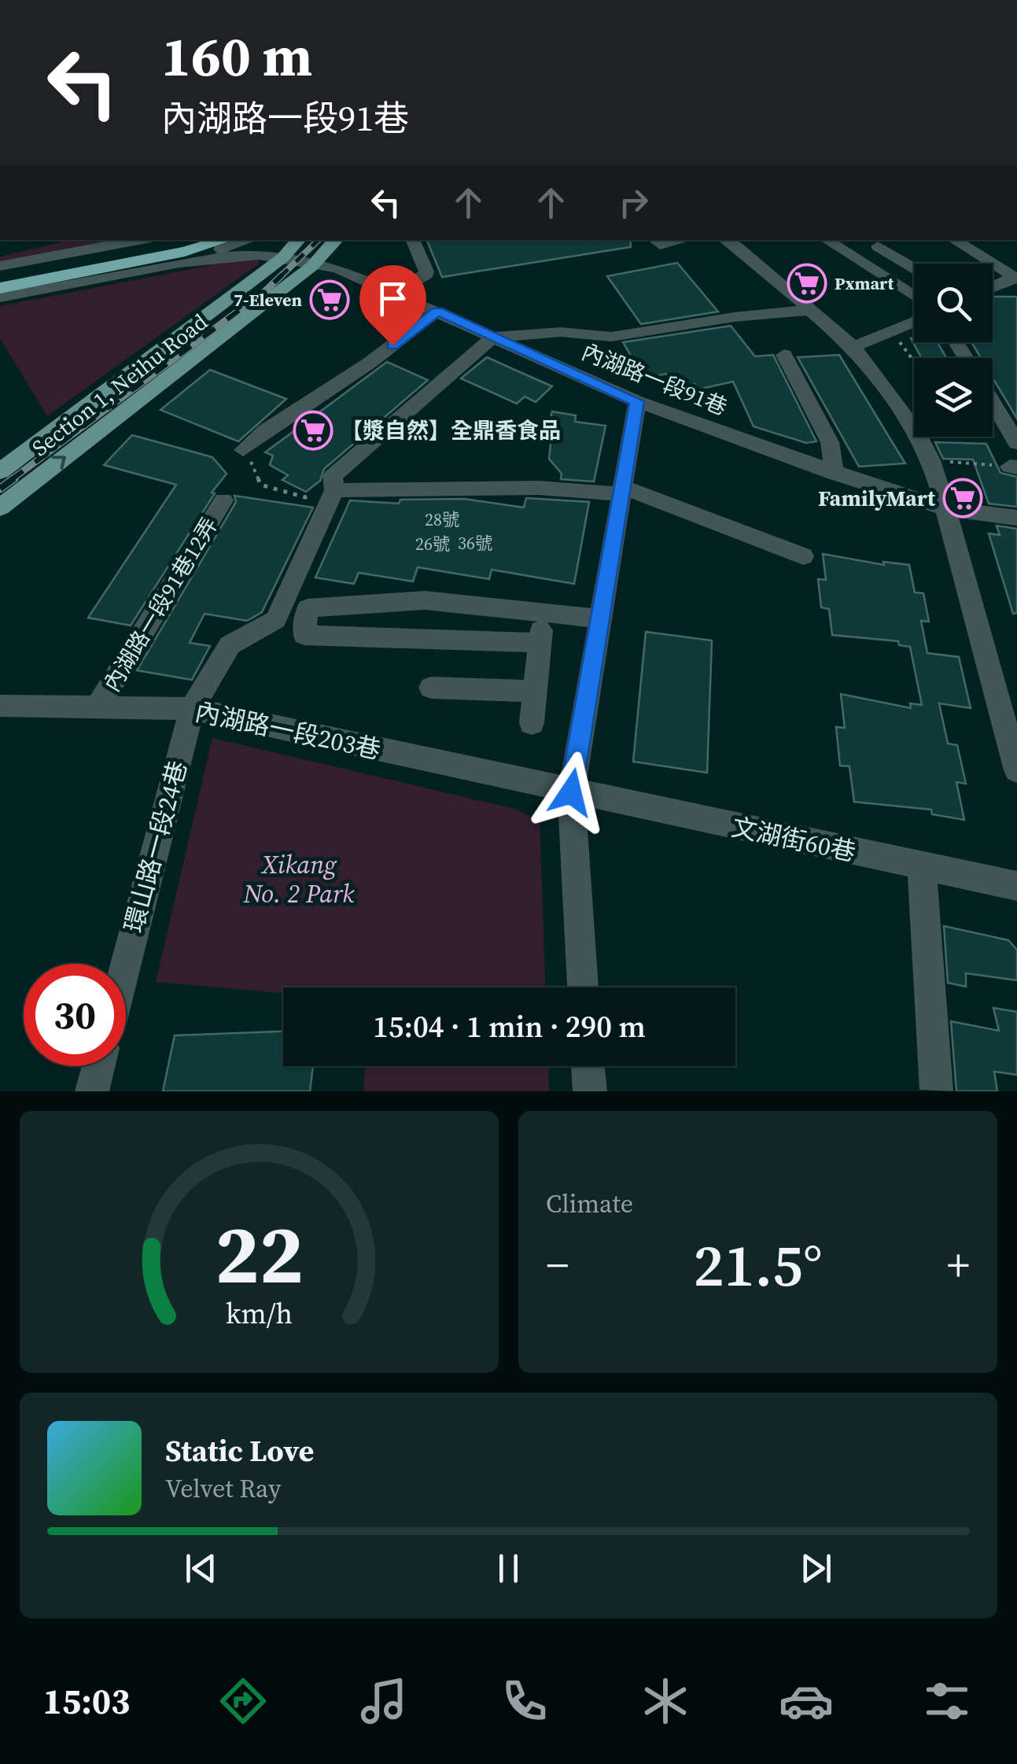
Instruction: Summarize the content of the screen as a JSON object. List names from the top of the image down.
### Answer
{
  "streets": {
    "main road": ["Section 1, Neihu Road"],
    "street": [
      "內湖路一段91巷",
      "內湖路一段91巷12弄",
      "內湖路一段203巷",
      "文湖街60巷",
      "環山路一段24巷"
    ]
  },
  "crossings": [
    ["內湖路一段91巷", "Section 1, Neihu Road"],
    ["內湖路一段91巷", "環山路一段24巷"],
    ["內湖路一段91巷12弄", "內湖路一段203巷"],
    ["內湖路一段203巷", "文湖街60巷"],
    ["內湖路一段203巷", "環山路一段24巷"]
  ],
  "parks": ["Xikang No. 2 Park"],
  "places": {
    "supermarket": [
      "Pxmart",
      "7-Eleven",
      "【漿自然】全鼎香食品",
      "FamilyMart"
    ]
  },
  "house_numbers": ["28號", "36號", "26號"],
  "page": {
    "turn": ["160 m", "內湖路一段91巷"],
    "limit": "30",
    "trip": "15:04 · 1 min · 290 m",
    "tile": "Climate",
    "heat": ["−", "21.5°", "+"],
    "song": ["Static Love", "Velvet Ray"],
    "tabs": "15:03",
    "gauge": ["22", "km/h"]
  }
}
